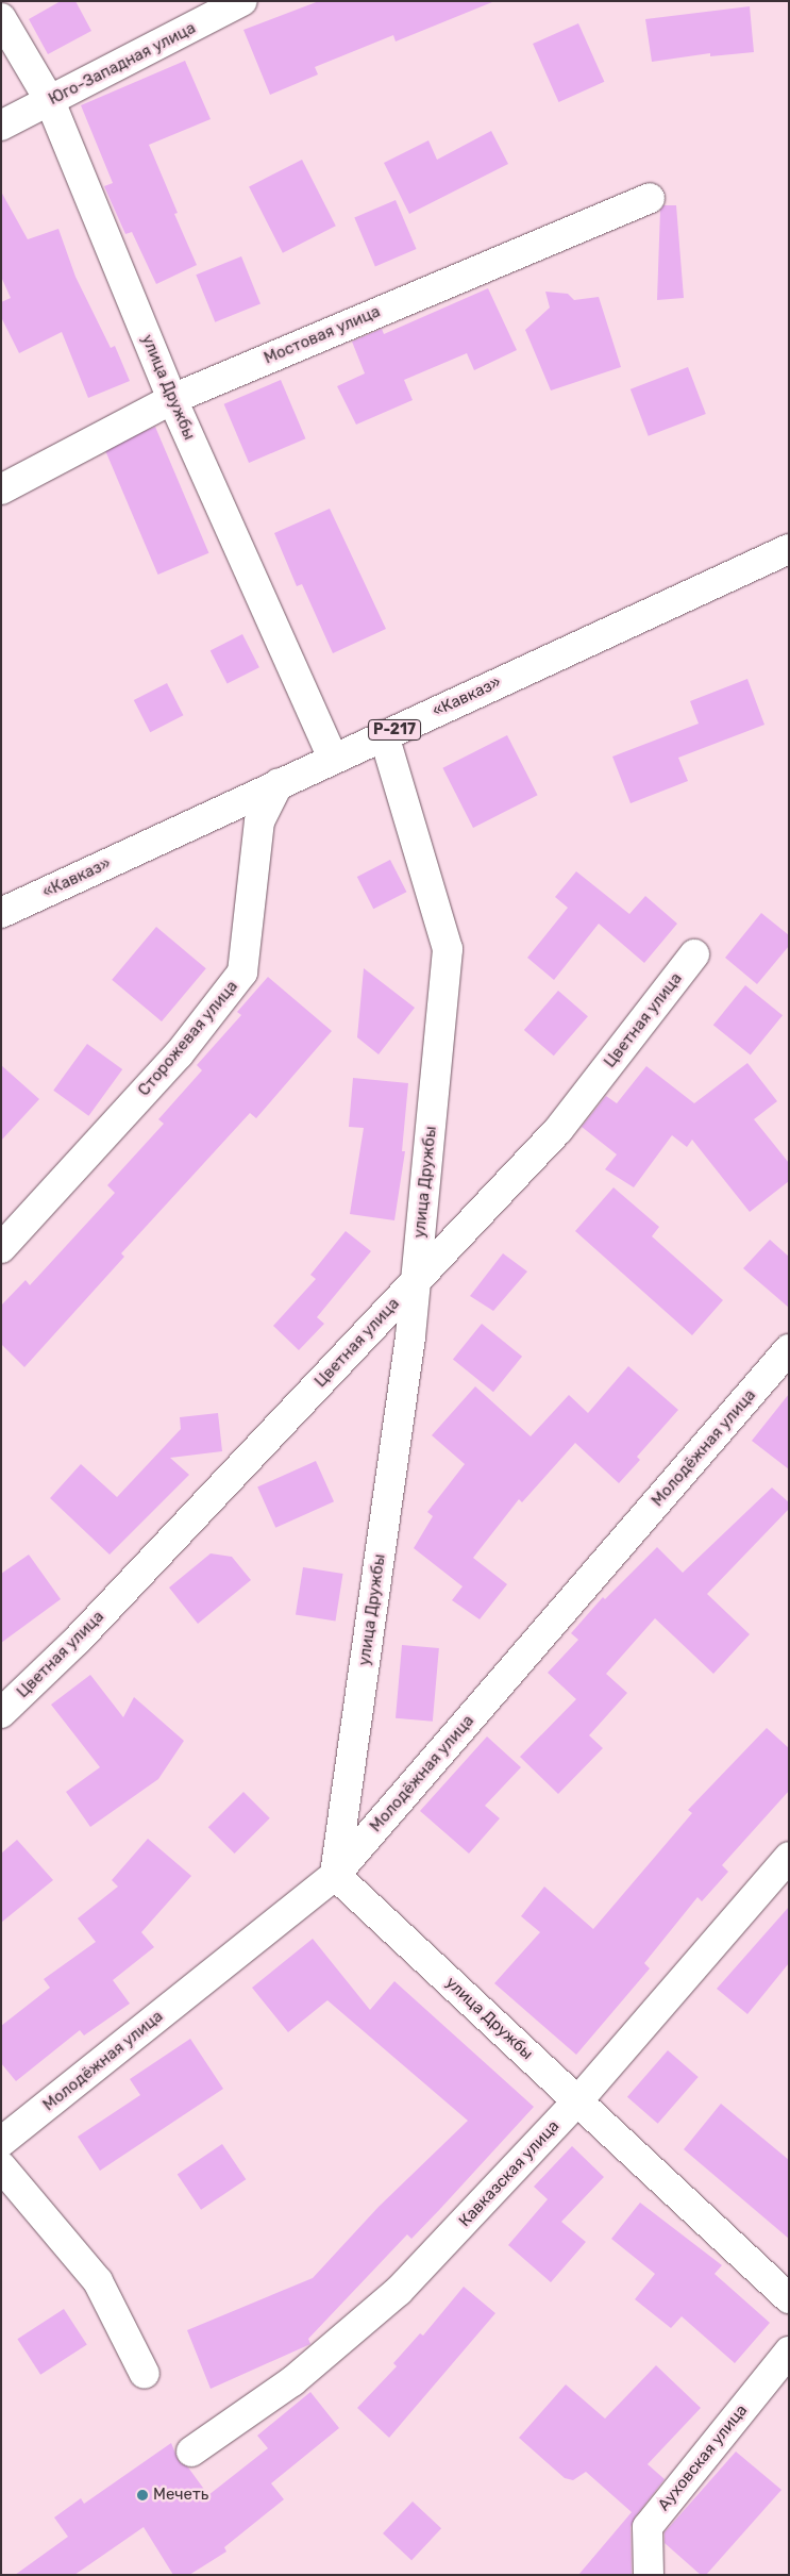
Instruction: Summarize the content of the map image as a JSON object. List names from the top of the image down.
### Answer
{
  "streets": {
    "main road": [
      "Юго-Западная улица",
      "Мостовая улица",
      "улица Дружбы",
      "«Кавказ»",
      "Р-217",
      "Цветная улица",
      "Сторожевая улица",
      "Молодёжная улица",
      "Кавказская улица",
      "Ауховская улица"
    ]
  },
  "crossings": [
    ["Юго-Западная улица", "улица Дружбы"],
    ["Мостовая улица", "улица Дружбы"],
    ["улица Дружбы", "«Кавказ»"],
    ["улица Дружбы", "Цветная улица"],
    ["улица Дружбы", "Молодёжная улица"],
    ["улица Дружбы", "Кавказская улица"],
    ["«Кавказ»", "Сторожевая улица"]
  ],
  "places": ["Мечеть"]
}
